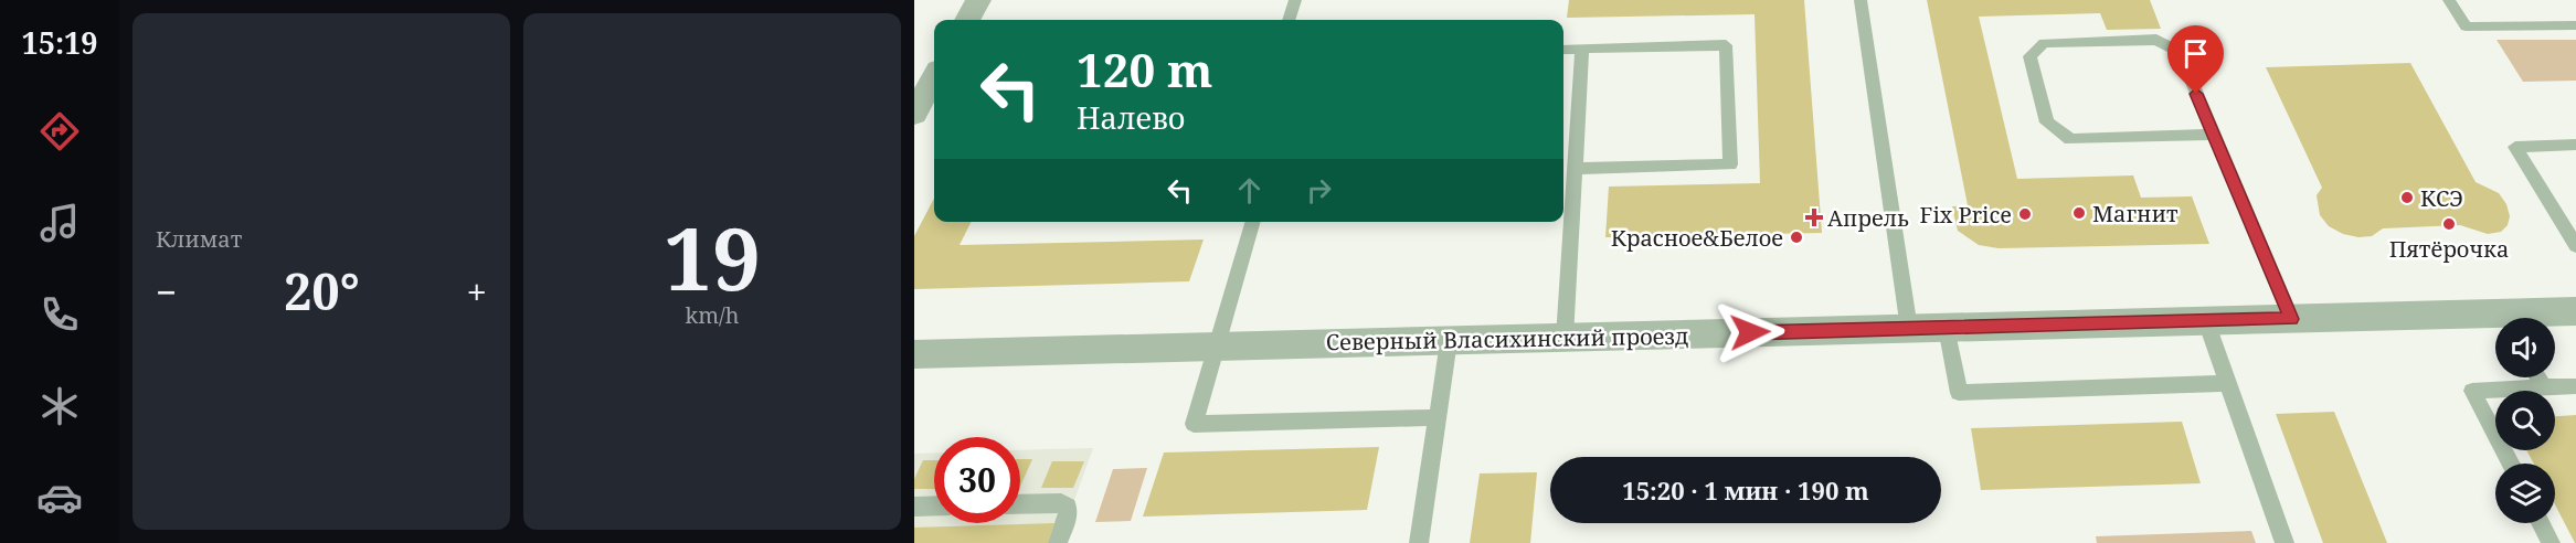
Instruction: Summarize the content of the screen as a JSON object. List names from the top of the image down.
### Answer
{
  "streets": {
    "street": ["Северный Власихинский проезд"]
  },
  "places": {
    "other": [
      "КСЭ",
      "Магнит",
      "Fix Price",
      "Пятёрочка",
      "Красное&Белое"
    ],
    "health": ["Апрель"]
  },
  "page": {
    "tabs": "15:19",
    "tile": [
      "Климат",
      ["19", "km/h"]
    ],
    "turn": ["120 m", "Налево"],
    "heat": ["−", "20°", "+"],
    "limit": "30",
    "trip": "15:20 · 1 мин · 190 m"
  }
}
